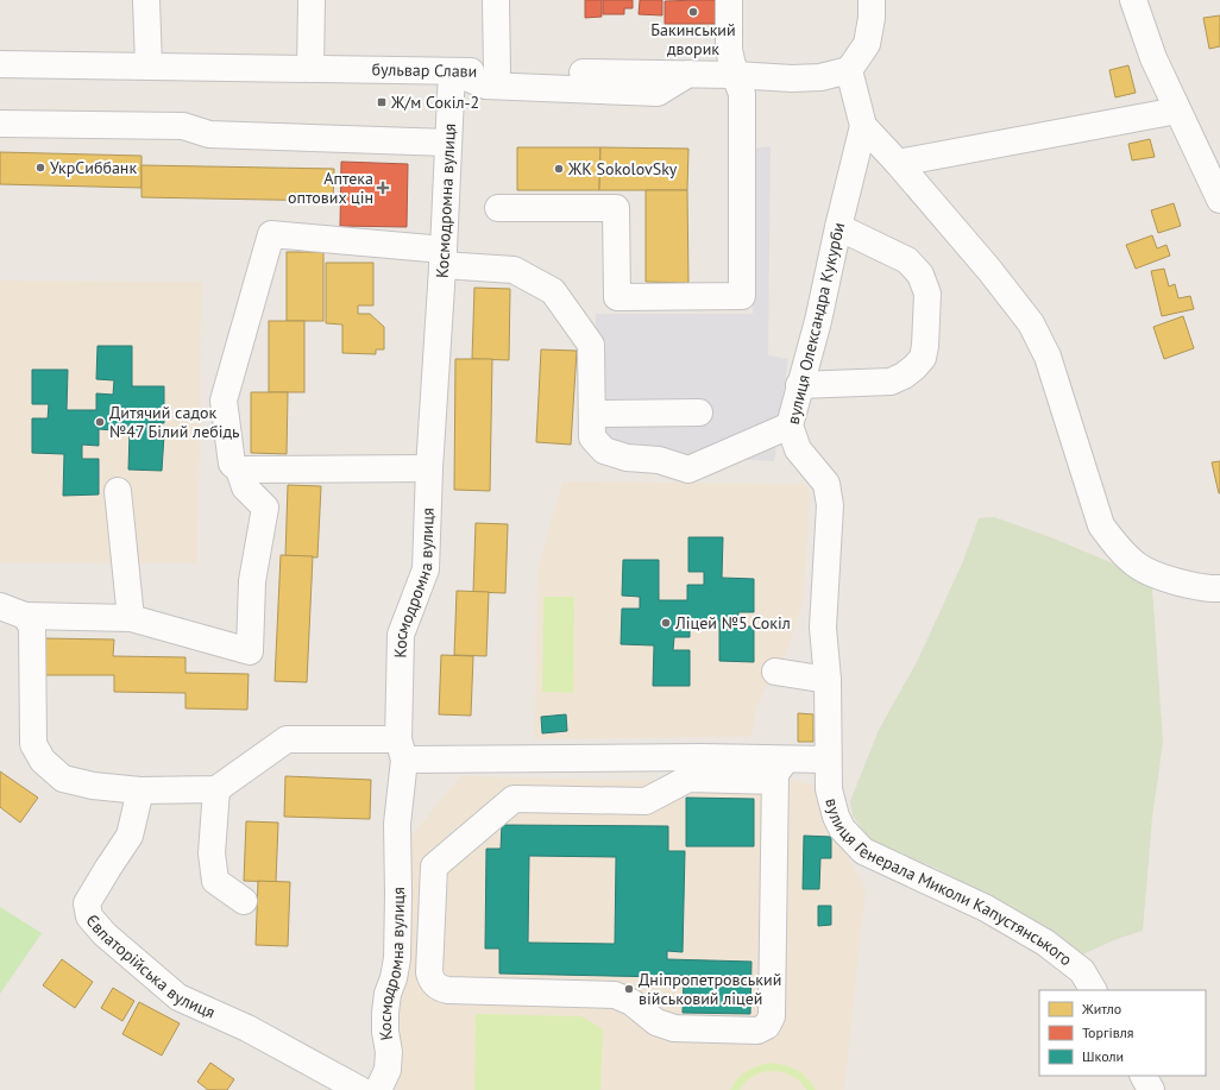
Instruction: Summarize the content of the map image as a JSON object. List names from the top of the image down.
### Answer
{
  "streets": {
    "street": [
      "бульвар Слави",
      "Космодромна вулиця",
      "вулиця Олександра Кукурби",
      "вулиця Генерала Миколи Капустянського",
      "Євпаторійська вулиця"
    ]
  },
  "crossings": [
    ["бульвар Слави", "Космодромна вулиця"],
    ["бульвар Слави", "вулиця Олександра Кукурби"],
    ["вулиця Олександра Кукурби", "вулиця Генерала Миколи Капустянського"]
  ],
  "places": {
    "other": [
      "Бакинський дворик",
      "УкрСиббанк",
      "ЖК SokolovSky",
      "Дитячий садок №47 Білий лебідь",
      "Ліцей №5 Сокіл",
      "Дніпропетровський військовий ліцей"
    ],
    "transit": ["Ж/м Сокіл-2"],
    "health": ["Аптека оптових цін"]
  },
  "legend": ["Житло", "Торгівля", "Школи"]
}
